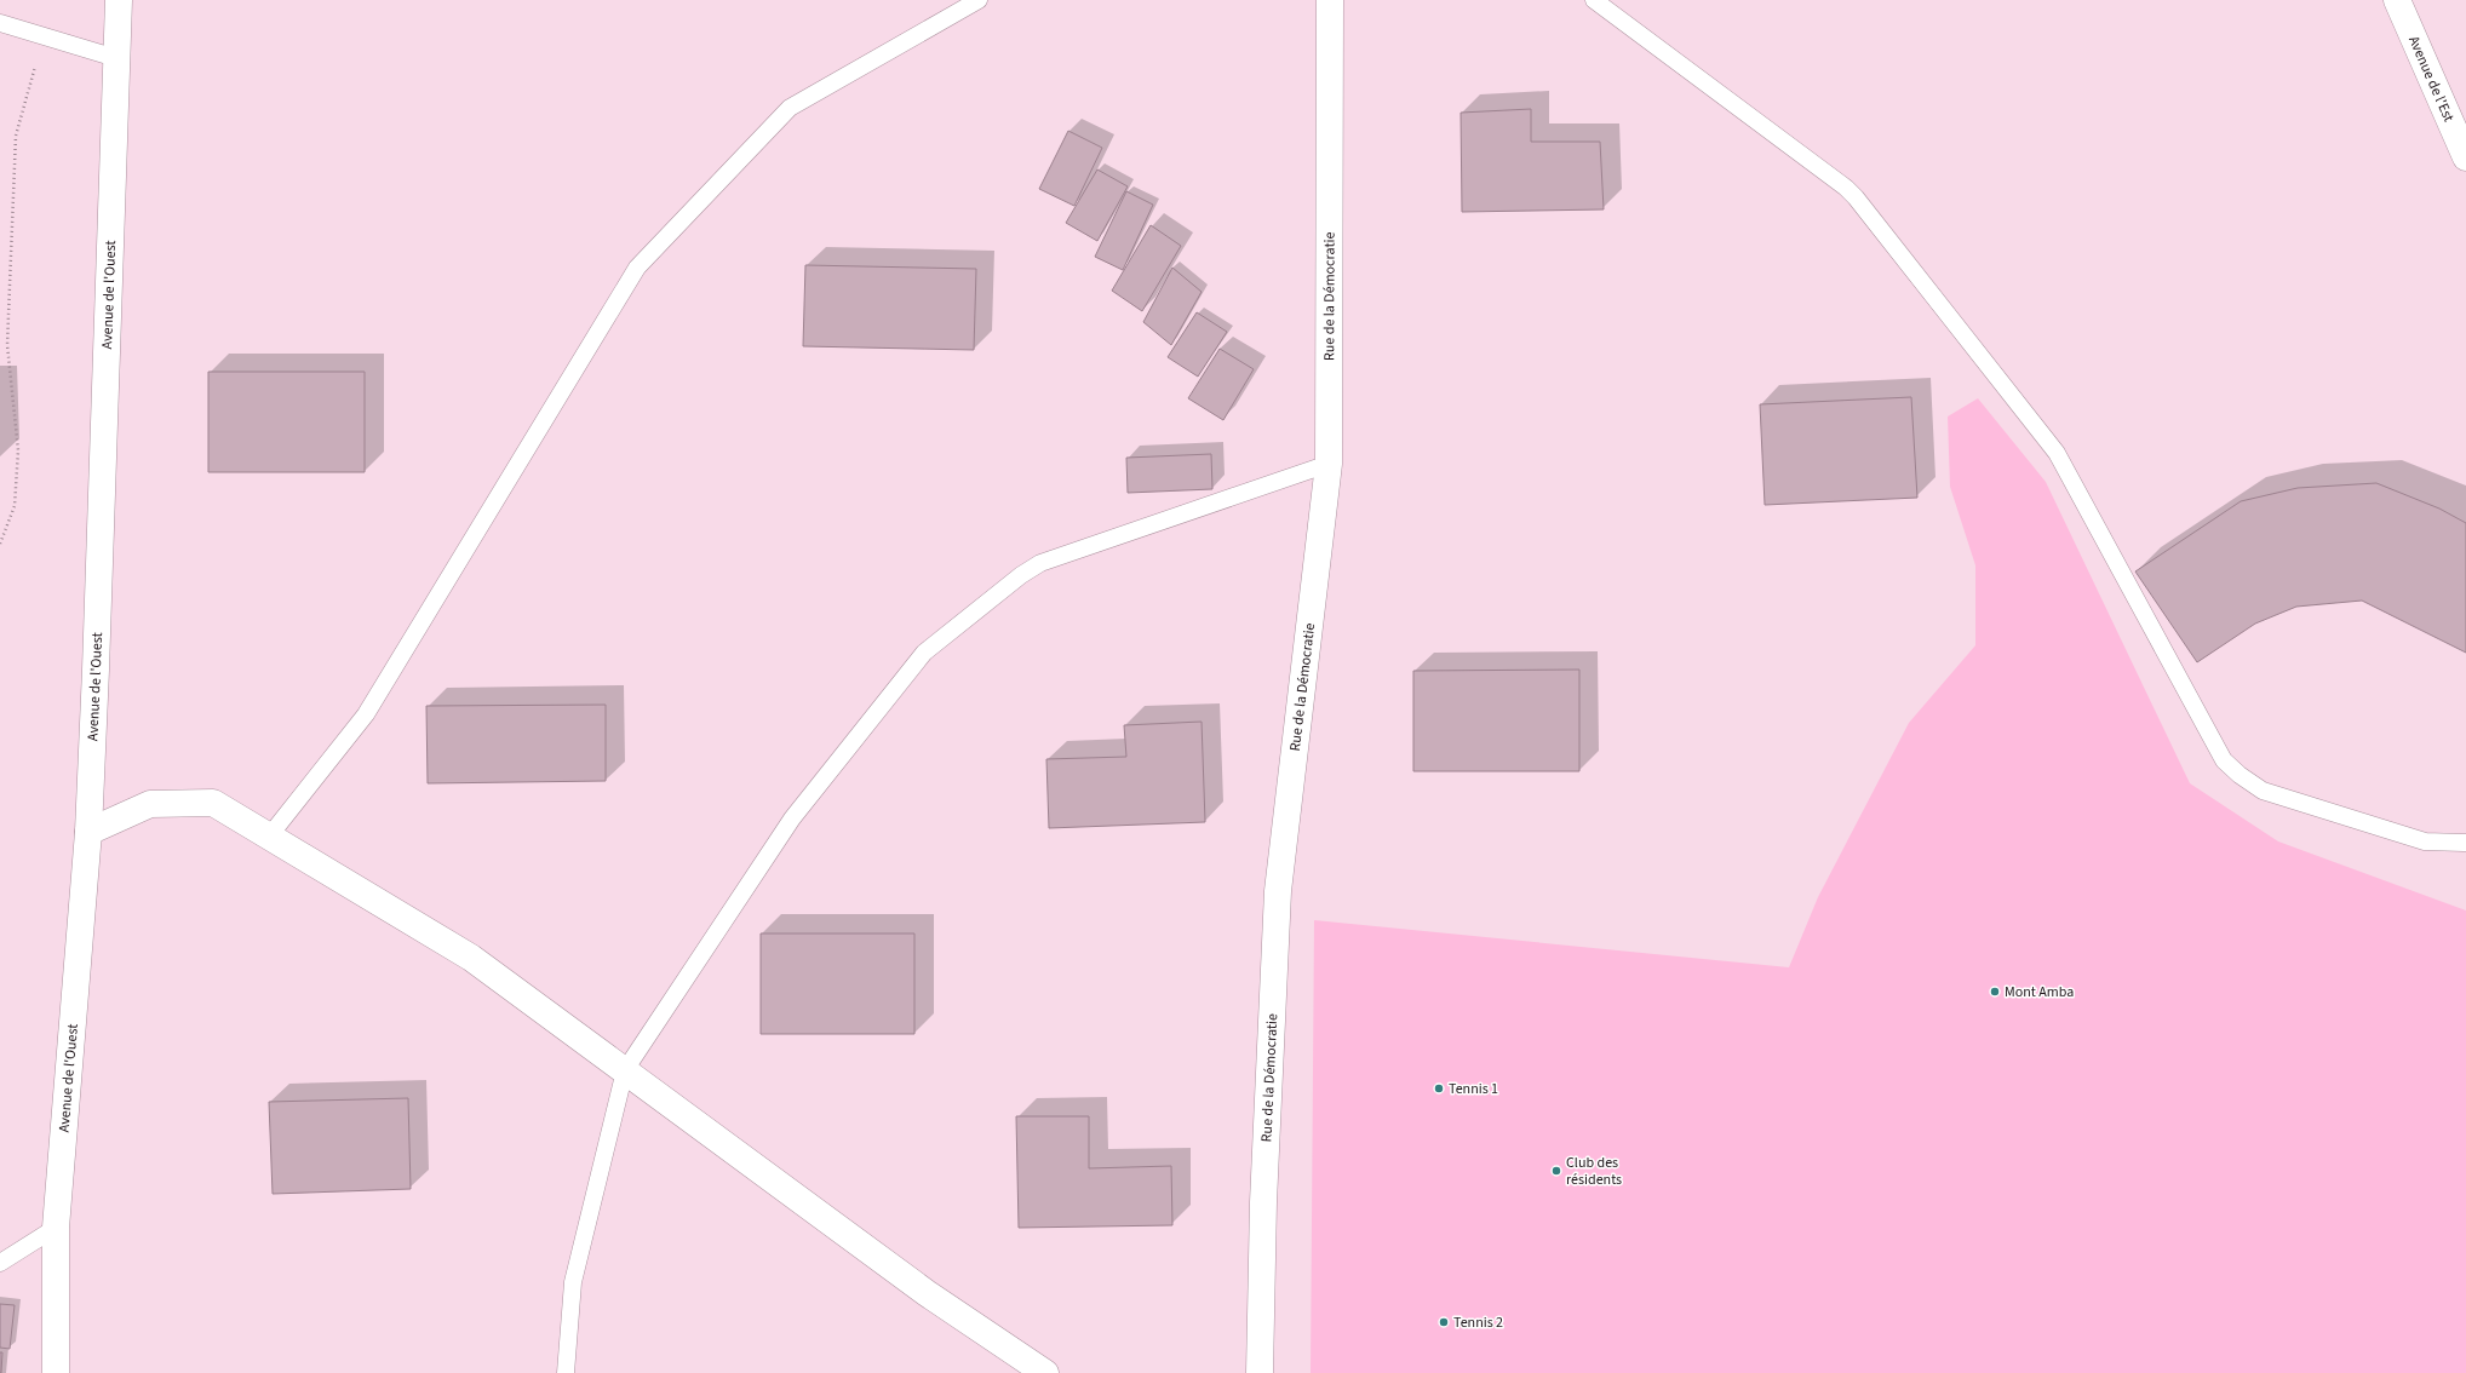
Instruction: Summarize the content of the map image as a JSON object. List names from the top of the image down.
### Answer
{
  "streets": {
    "street": ["Avenue de l'Est", "Avenue de l'Ouest", "Rue de la Démocratie"]
  },
  "places": [
    "Mont Amba",
    "Tennis 1",
    "Club des résidents",
    "Tennis 2"
  ]
}
